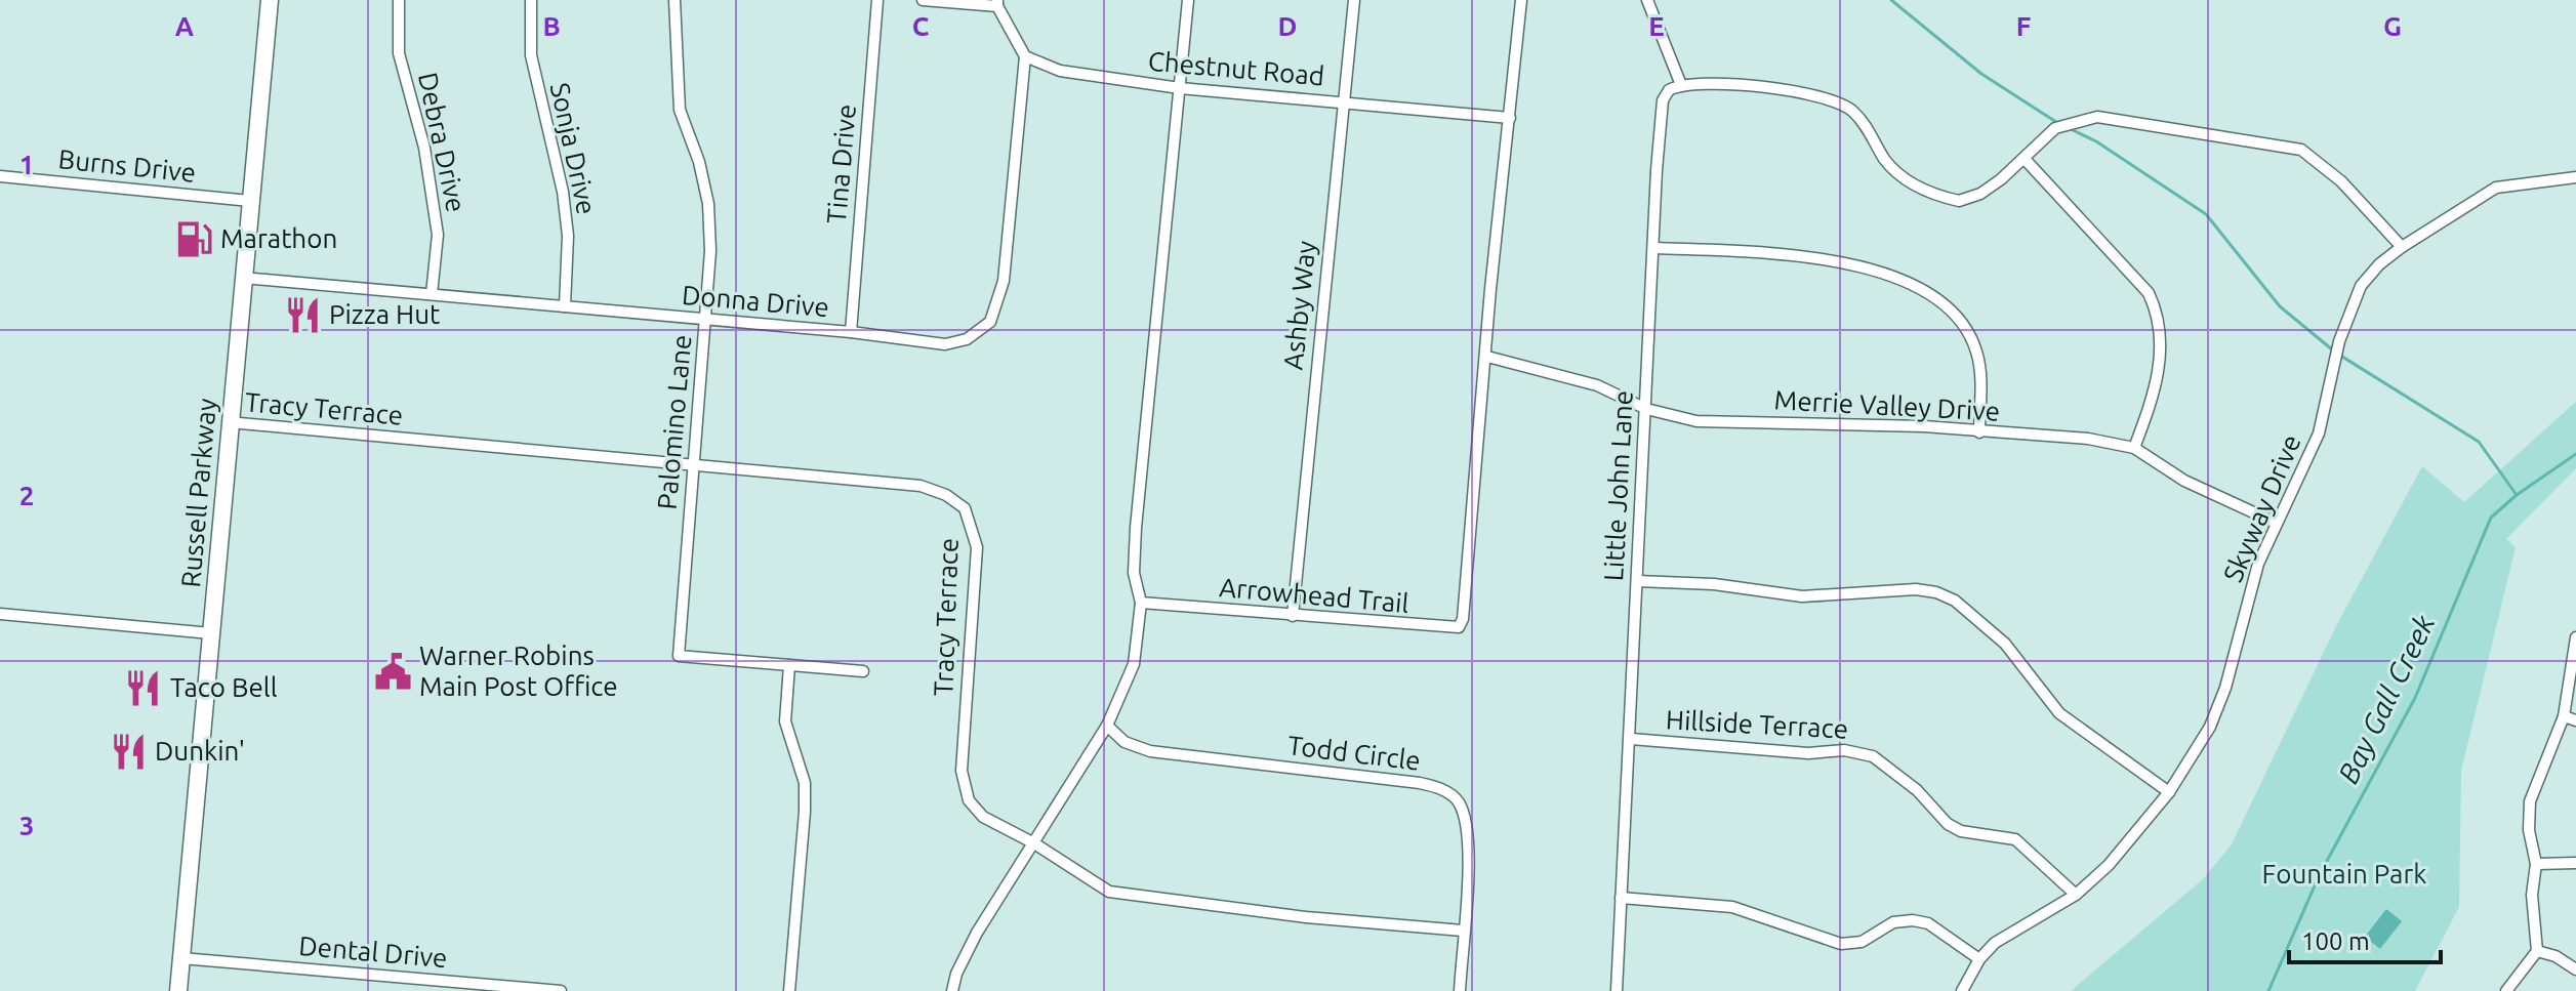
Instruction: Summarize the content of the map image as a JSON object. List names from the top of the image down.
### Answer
{
  "streets": {
    "main road": ["Russell Parkway"],
    "street": [
      "Chestnut Road",
      "Debra Drive",
      "Sonja Drive",
      "Tina Drive",
      "Burns Drive",
      "Donna Drive",
      "Ashby Way",
      "Merrie Valley Drive",
      "Tracy Terrace",
      "Palomino Lane",
      "Little John Lane",
      "Skyway Drive",
      "Arrowhead Trail",
      "Hillside Terrace",
      "Todd Circle",
      "Dental Drive"
    ]
  },
  "crossings": [
    ["Chestnut Road", "Donna Drive"],
    ["Chestnut Road", "Ashby Way"],
    ["Chestnut Road", "Arrowhead Trail"],
    ["Debra Drive", "Donna Drive"],
    ["Sonja Drive", "Donna Drive"],
    ["Tina Drive", "Donna Drive"],
    ["Burns Drive", "Russell Parkway"],
    ["Donna Drive", "Palomino Lane"],
    ["Donna Drive", "Russell Parkway"],
    ["Ashby Way", "Arrowhead Trail"],
    ["Merrie Valley Drive", "Little John Lane"],
    ["Merrie Valley Drive", "Skyway Drive"],
    ["Merrie Valley Drive", "Arrowhead Trail"],
    ["Tracy Terrace", "Palomino Lane"],
    ["Tracy Terrace", "Russell Parkway"],
    ["Tracy Terrace", "Todd Circle"],
    ["Little John Lane", "Hillside Terrace"],
    ["Russell Parkway", "Dental Drive"],
    ["Skyway Drive", "Hillside Terrace"]
  ],
  "water": ["Bay Gall Creek"],
  "parks": ["Fountain Park"],
  "places": {
    "fuel station": ["Marathon"],
    "restaurant": ["Pizza Hut", "Taco Bell", "Dunkin'"],
    "public building": ["Warner Robins Main Post Office"]
  },
  "scale_bar": "100 m",
  "grid": {
    "columns": [
      "A",
      "B",
      "C",
      "D",
      "E",
      "F",
      "G"
    ],
    "rows": ["1", "2", "3"]
  }
}
